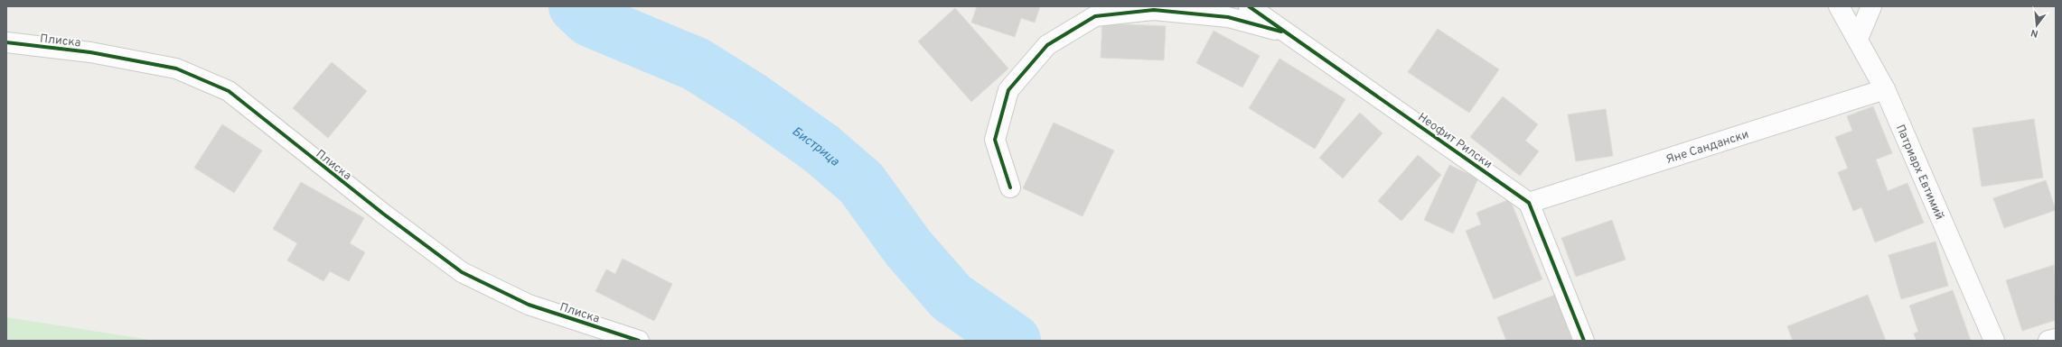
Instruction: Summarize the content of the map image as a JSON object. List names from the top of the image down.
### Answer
{
  "streets": {
    "street": [
      "Плиска",
      "Неофит Рилски",
      "Яне Сандански",
      "Патриарх Евтимий"
    ]
  },
  "crossings": [
    ["Неофит Рилски", "Яне Сандански"],
    ["Яне Сандански", "Патриарх Евтимий"]
  ],
  "water": ["Бистрица"],
  "north": "bottom"
}
